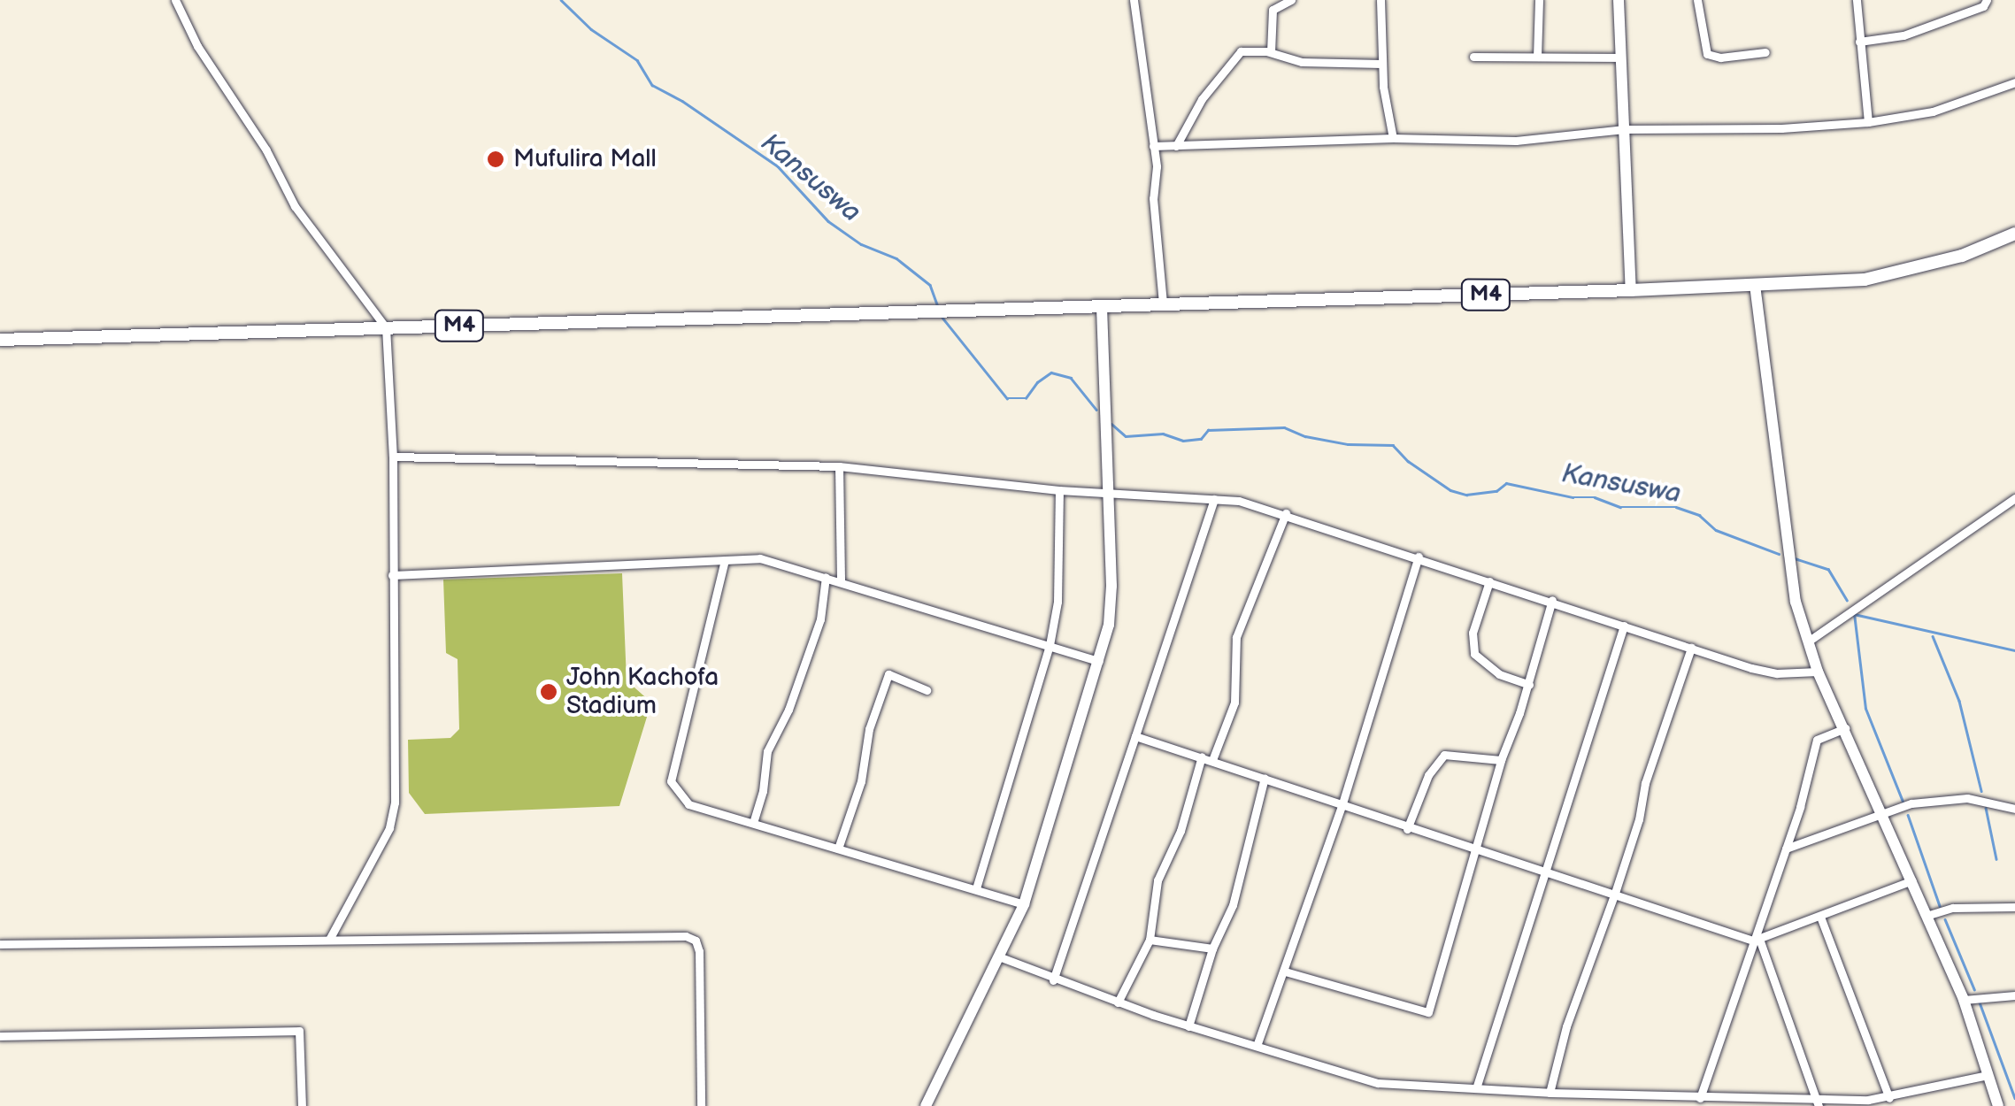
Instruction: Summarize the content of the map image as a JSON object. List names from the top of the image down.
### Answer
{
  "streets": {
    "main road": ["M4"]
  },
  "water": ["Kansuswa"],
  "places": ["Mufulira Mall", "John Kachofa Stadium"]
}
